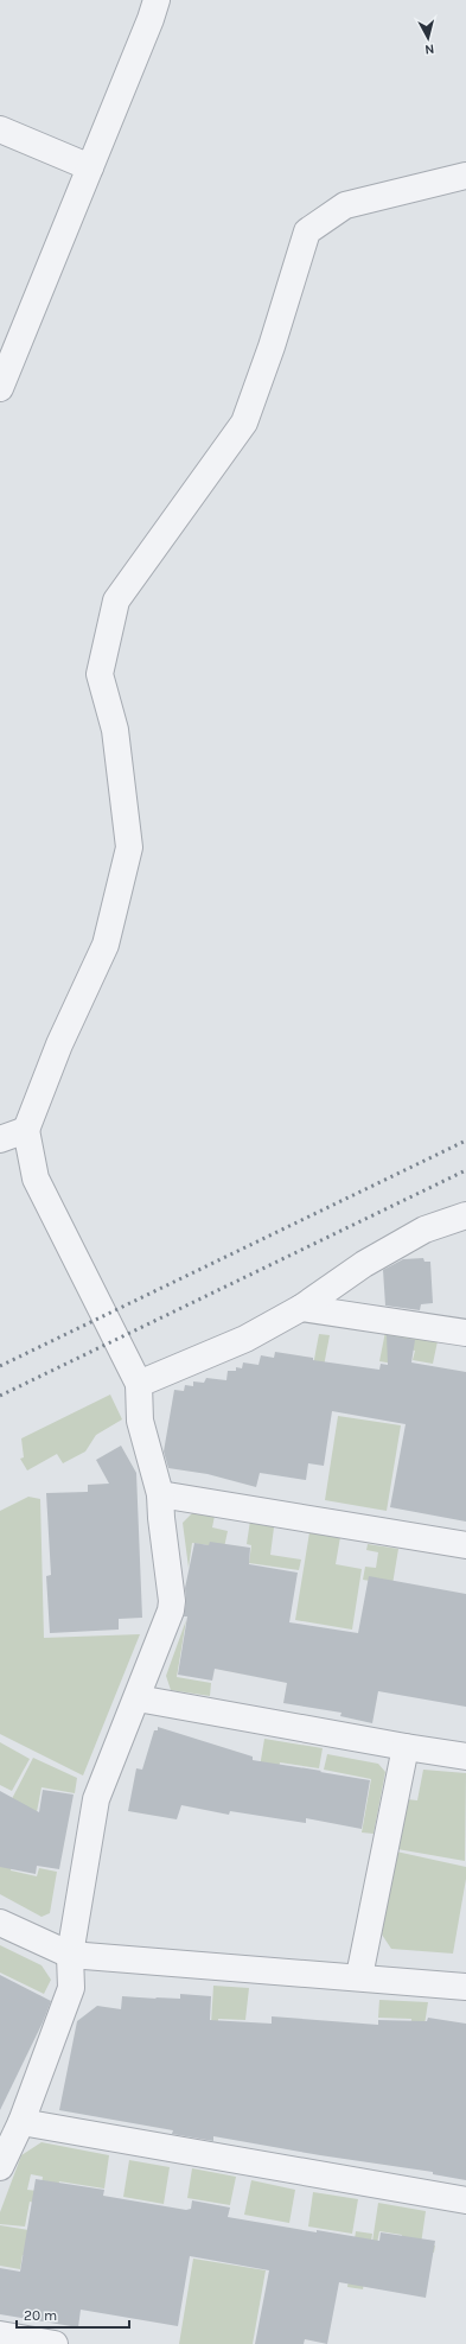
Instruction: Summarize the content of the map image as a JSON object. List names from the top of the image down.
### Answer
{
  "scale_bar": "20 m",
  "north": "bottom"
}
